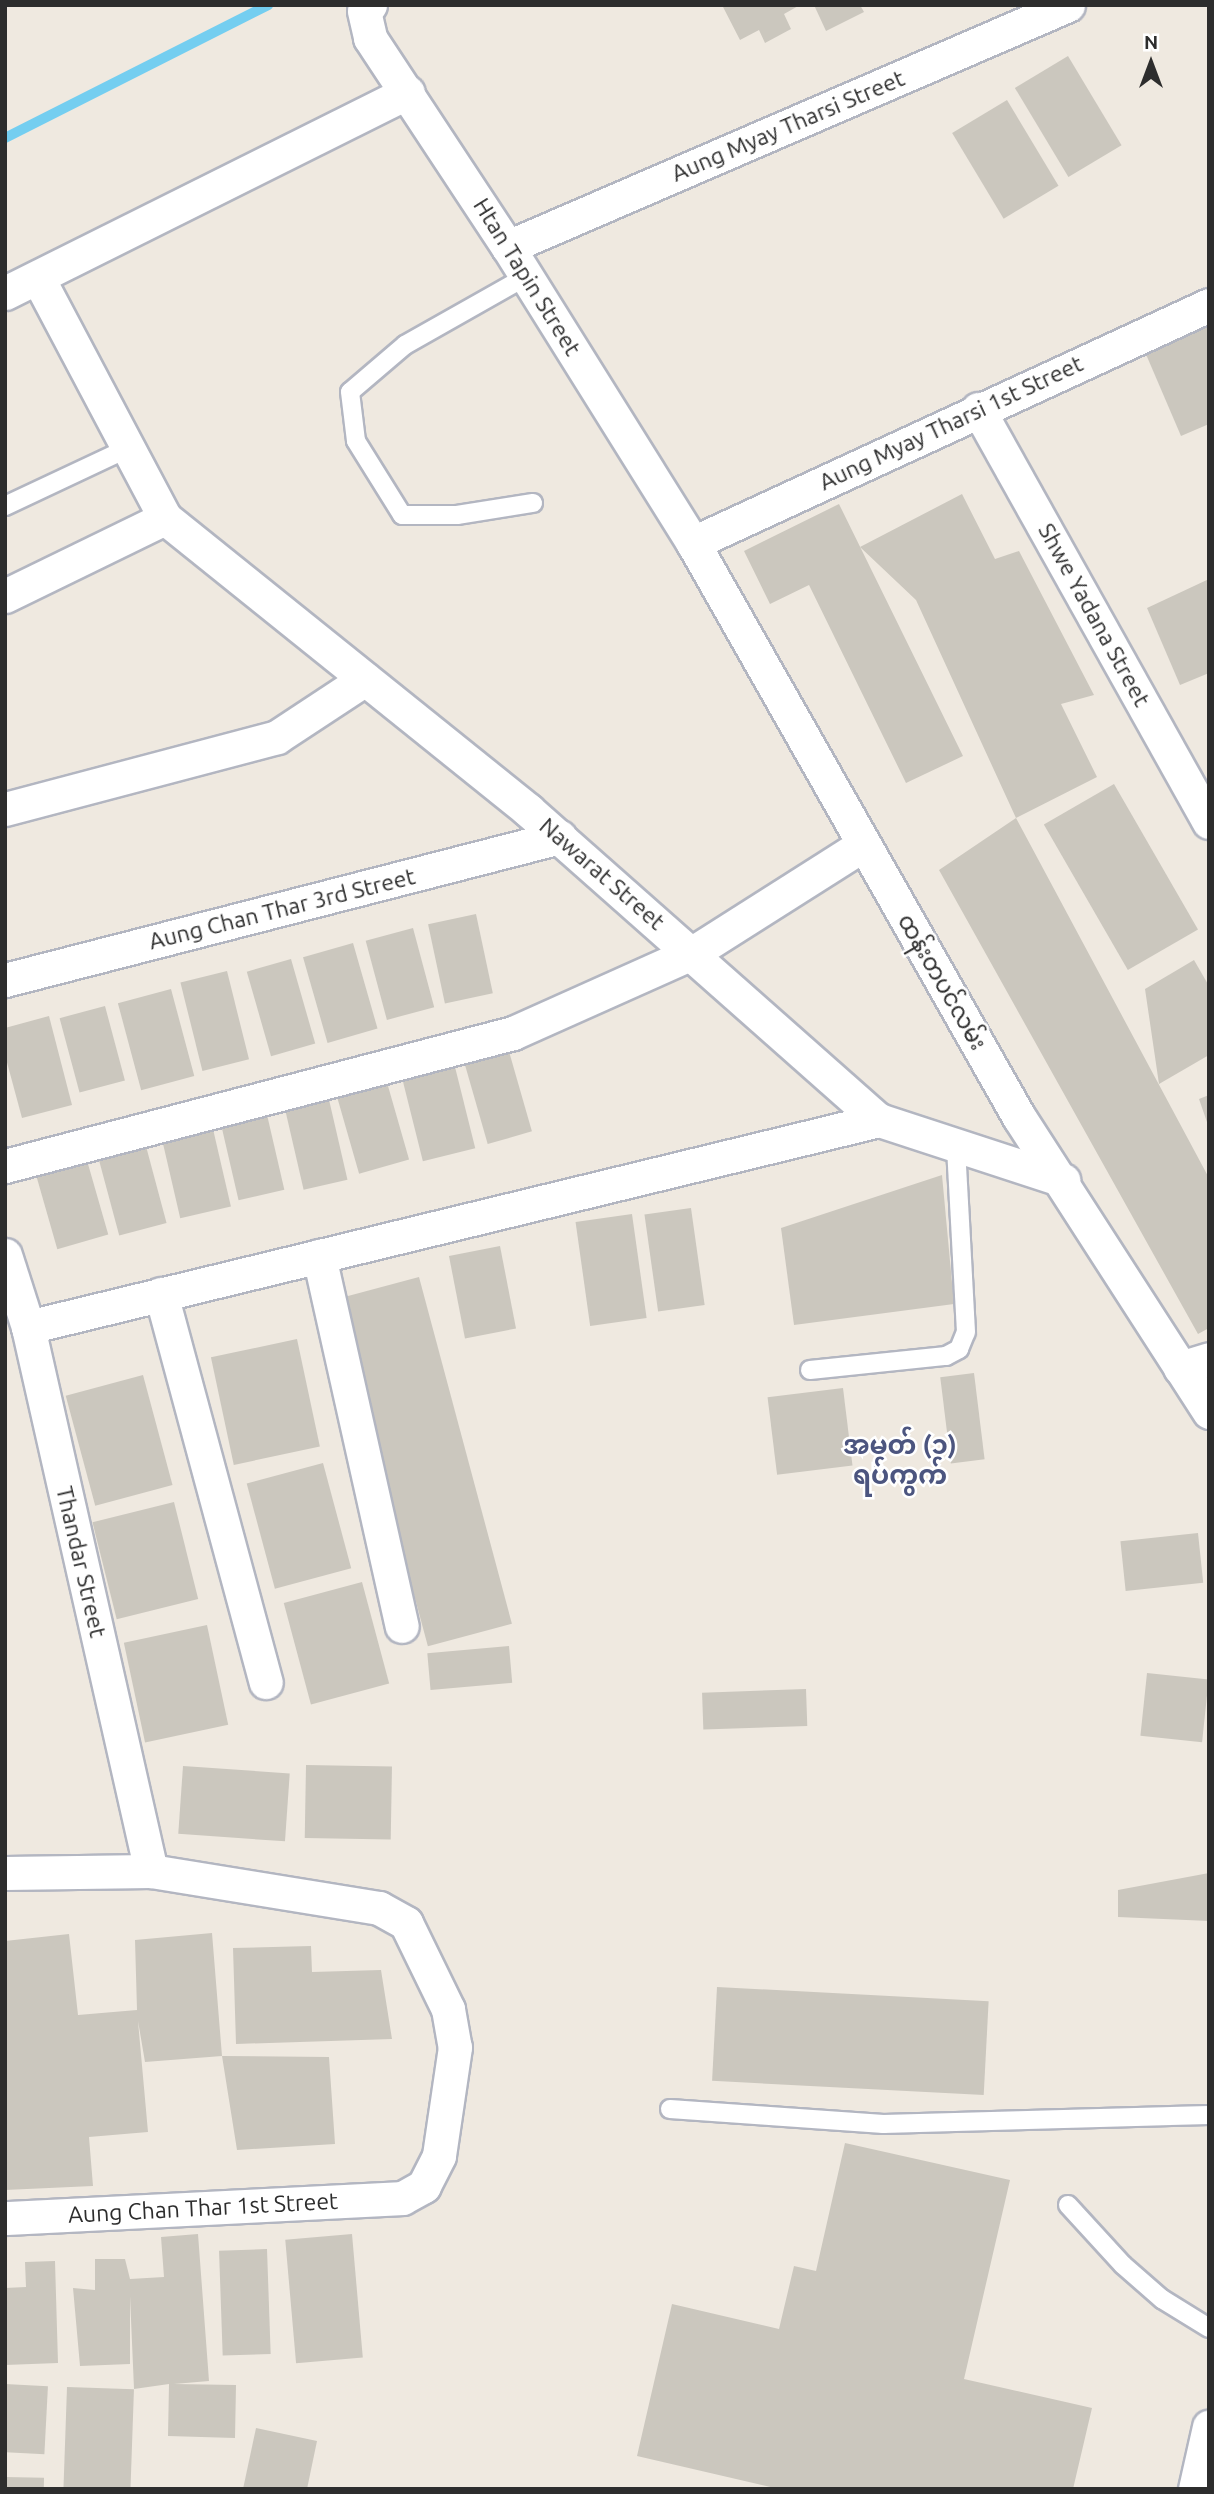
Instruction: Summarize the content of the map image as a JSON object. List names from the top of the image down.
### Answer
{
  "streets": {
    "street": [
      "Aung Myay Tharsi Street",
      "Htan Tapin Street",
      "Aung Myay Tharsi 1st Street",
      "Shwe Yadana Street",
      "Nawarat Street",
      "Aung Chan Thar 3rd Street",
      "ထန်းတပင်လမ်း",
      "Thandar Street",
      "Aung Chan Thar 1st Street"
    ]
  },
  "crossings": [
    ["Aung Myay Tharsi Street", "Htan Tapin Street"],
    ["Htan Tapin Street", "Aung Myay Tharsi 1st Street"],
    ["Htan Tapin Street", "ထန်းတပင်လမ်း"],
    ["Aung Myay Tharsi 1st Street", "Shwe Yadana Street"],
    ["Aung Myay Tharsi 1st Street", "ထန်းတပင်လမ်း"],
    ["Nawarat Street", "Aung Chan Thar 3rd Street"],
    ["Nawarat Street", "ထန်းတပင်လမ်း"],
    ["Thandar Street", "Aung Chan Thar 1st Street"]
  ],
  "districts": ["အမှတ် (၁) ရပ်ကွက်"],
  "north": "top"
}
